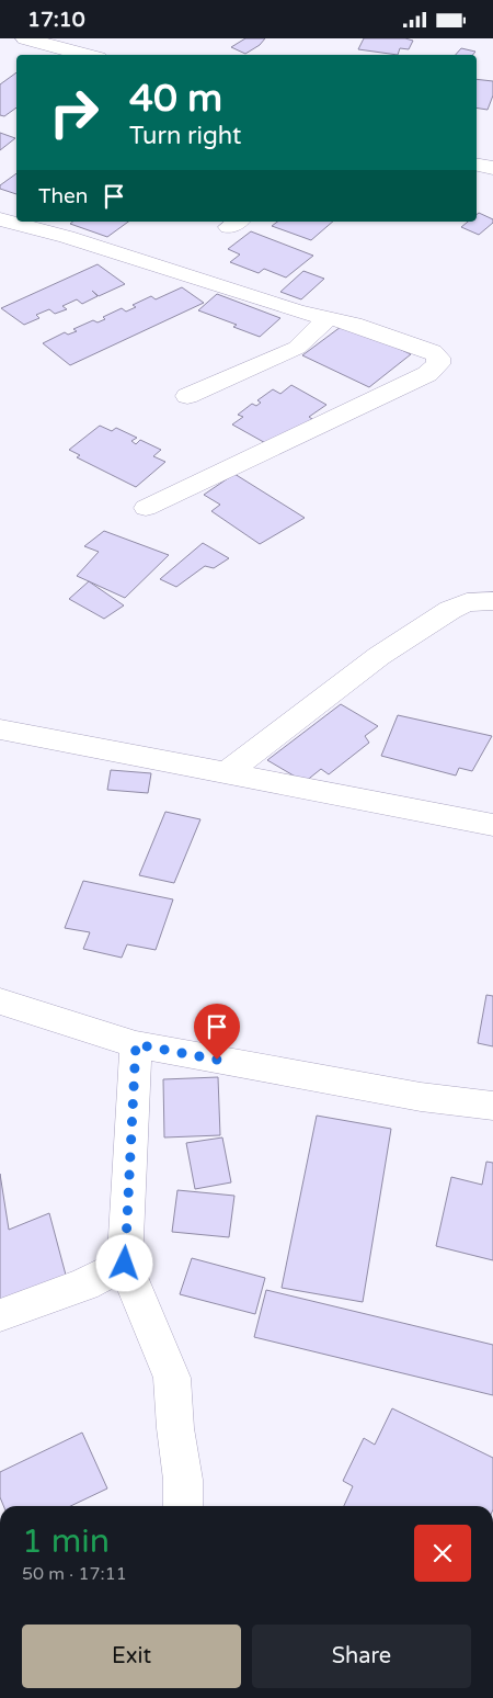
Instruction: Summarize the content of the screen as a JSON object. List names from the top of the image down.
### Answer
{
  "page": {
    "status": "17:10",
    "turn": ["40 m", "Turn right"],
    "then": "Then",
    "heading": ["1 min", "50 m · 17:11"],
    "buttons": ["Exit", "Share"]
  }
}
